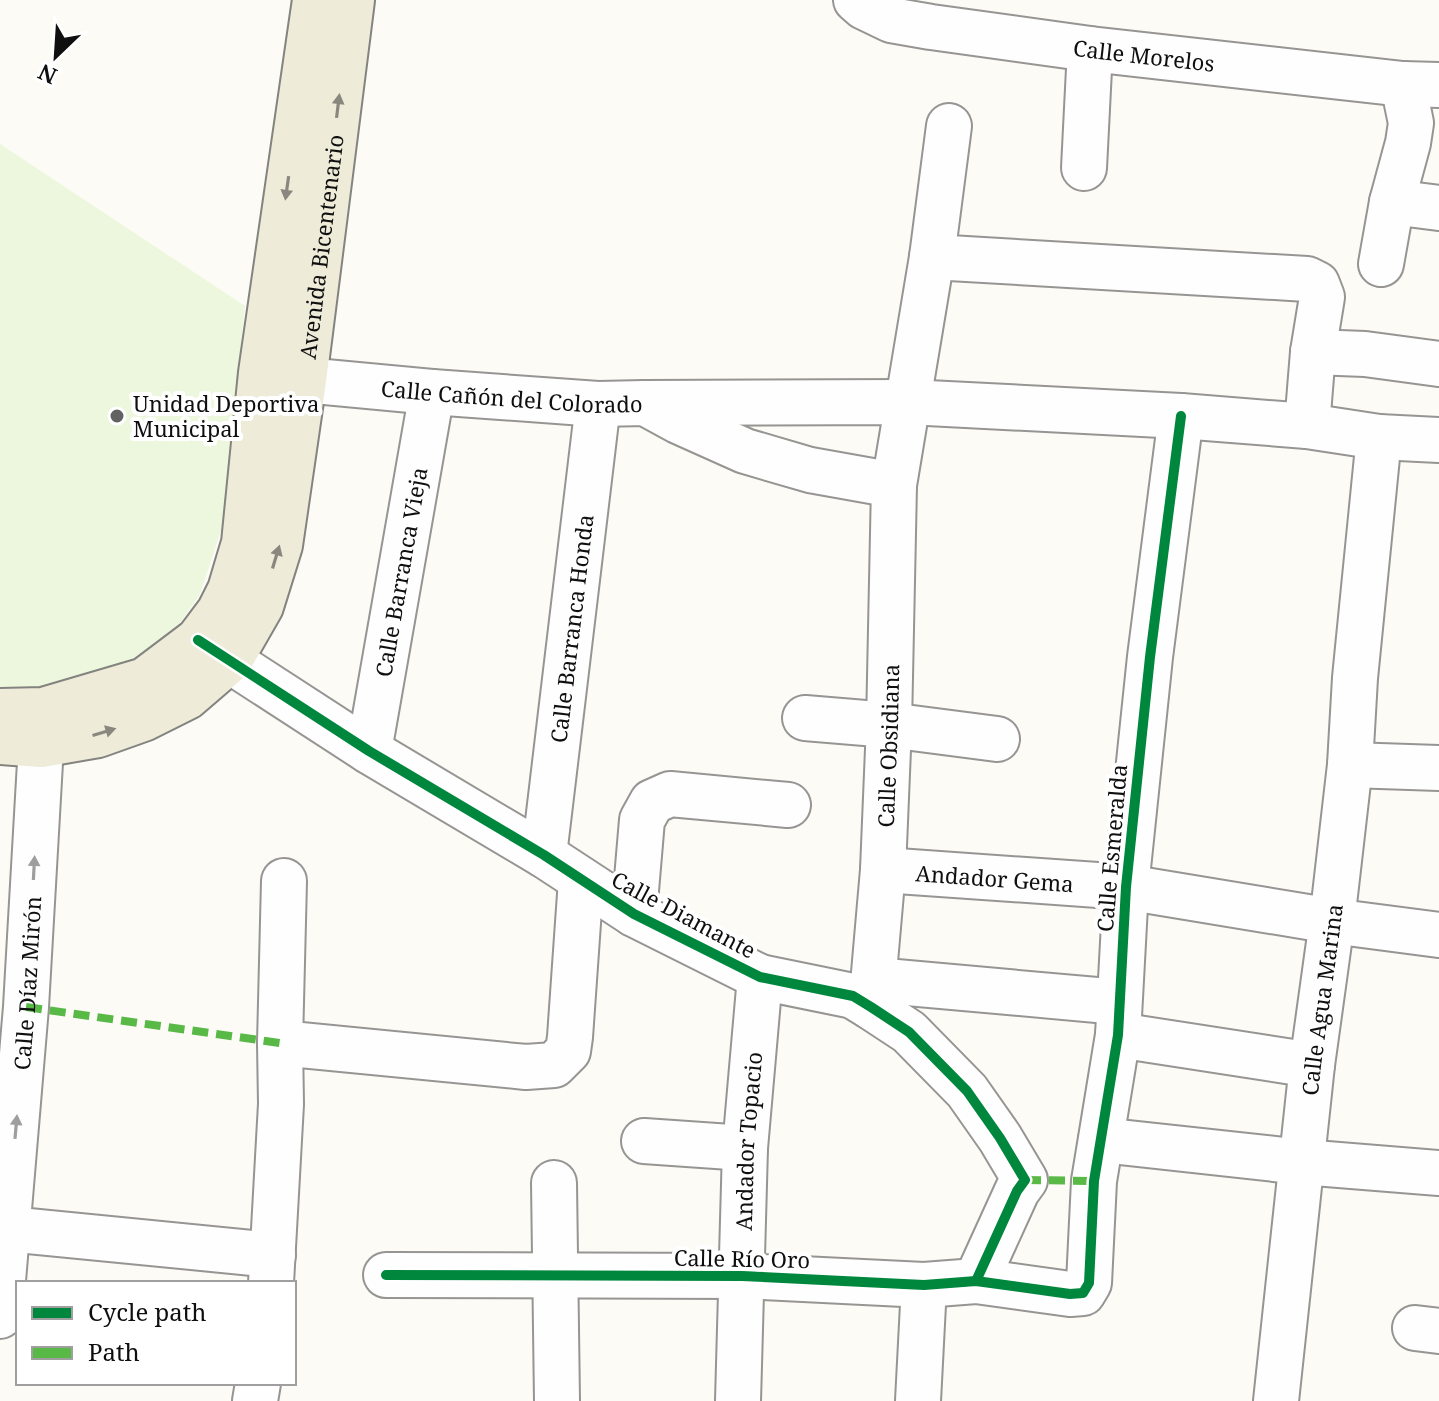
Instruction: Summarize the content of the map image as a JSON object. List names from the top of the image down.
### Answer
{
  "streets": {
    "main road": ["Avenida Bicentenario"],
    "street": [
      "Calle Morelos",
      "Calle Cañón del Colorado",
      "Calle Barranca Vieja",
      "Calle Barranca Honda",
      "Calle Obsidiana",
      "Calle Esmeralda",
      "Andador Gema",
      "Calle Diamante",
      "Calle Díaz Mirón",
      "Calle Agua Marina",
      "Andador Topacio",
      "Calle Río Oro"
    ]
  },
  "crossings": [
    ["Avenida Bicentenario", "Calle Cañón del Colorado"],
    ["Avenida Bicentenario", "Calle Diamante"],
    ["Avenida Bicentenario", "Calle Díaz Mirón"],
    ["Calle Cañón del Colorado", "Calle Barranca Vieja"],
    ["Calle Cañón del Colorado", "Calle Barranca Honda"],
    ["Calle Cañón del Colorado", "Calle Obsidiana"],
    ["Calle Barranca Vieja", "Calle Diamante"],
    ["Calle Barranca Honda", "Calle Diamante"],
    ["Calle Obsidiana", "Andador Gema"],
    ["Calle Obsidiana", "Calle Diamante"],
    ["Calle Esmeralda", "Andador Gema"],
    ["Calle Esmeralda", "Calle Diamante"],
    ["Calle Esmeralda", "Calle Río Oro"],
    ["Andador Gema", "Calle Agua Marina"],
    ["Calle Diamante", "Calle Agua Marina"],
    ["Calle Diamante", "Andador Topacio"],
    ["Calle Diamante", "Calle Río Oro"],
    ["Andador Topacio", "Calle Río Oro"]
  ],
  "places": ["Unidad Deportiva Municipal"],
  "legend": ["Cycle path", "Path"],
  "north": "bottom left"
}
